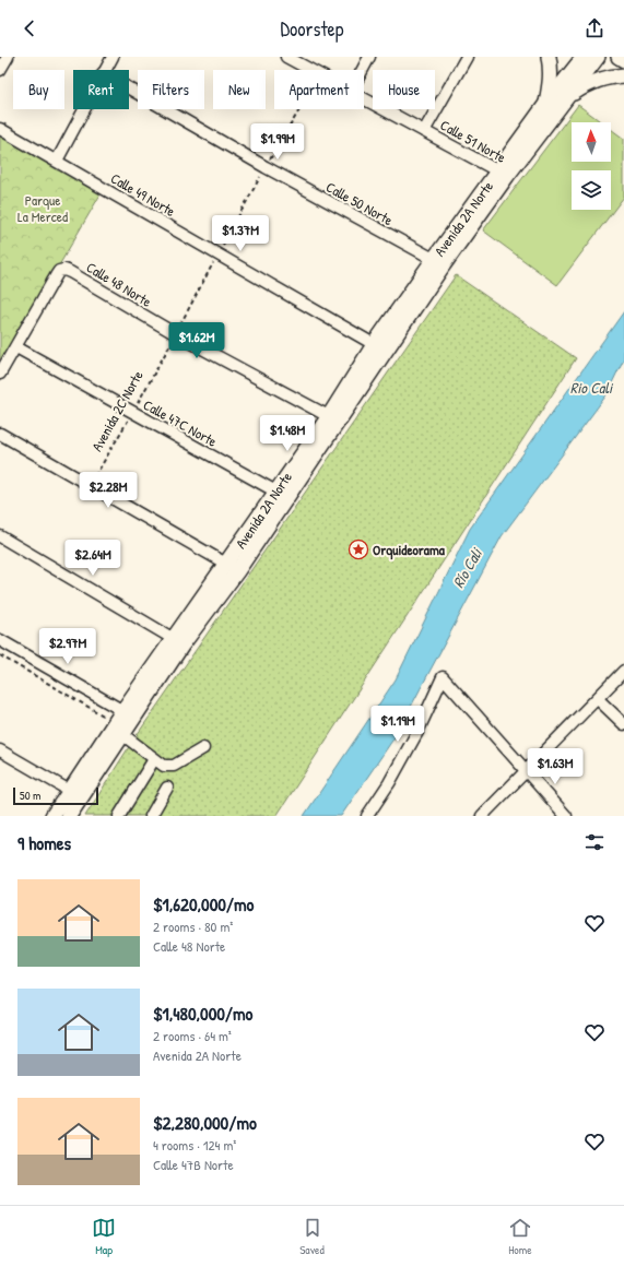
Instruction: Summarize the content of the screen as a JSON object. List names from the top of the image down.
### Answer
{
  "streets": {
    "main road": ["Avenida 2A Norte"],
    "street": [
      "Calle 51 Norte",
      "Calle 49 Norte",
      "Calle 50 Norte",
      "Calle 48 Norte",
      "Calle 47C Norte"
    ],
    "path": ["Avenida 2C Norte"]
  },
  "crossings": [
    ["Calle 51 Norte", "Avenida 2A Norte"],
    ["Calle 49 Norte", "Avenida 2A Norte"],
    ["Calle 49 Norte", "Avenida 2C Norte"],
    ["Calle 50 Norte", "Avenida 2A Norte"],
    ["Calle 50 Norte", "Avenida 2C Norte"],
    ["Avenida 2A Norte", "Calle 48 Norte"],
    ["Avenida 2A Norte", "Calle 47C Norte"],
    ["Calle 48 Norte", "Avenida 2C Norte"],
    ["Calle 48 Norte", "Calle 47C Norte"],
    ["Avenida 2C Norte", "Calle 47C Norte"]
  ],
  "water": ["Rio Cali", "Río Cali"],
  "parks": ["Parque La Merced"],
  "places": {
    "place": ["Orquideorama"]
  },
  "scale_bar": "50 m",
  "north": "top",
  "page": {
    "header": "Doorstep",
    "chip": [
      "Buy",
      "Rent",
      "Filters",
      "New",
      "Apartment",
      "House"
    ],
    "price": [
      "$1.99M",
      "$1.37M",
      "$1.62M",
      "$1.48M",
      "$2.28M",
      "$2.64M",
      "$2.97M",
      "$1.19M",
      "$1.63M"
    ],
    "scale": "50 m",
    "heading": "9 homes",
    "list": [
      {
        "name": "$1,620,000/mo",
        "note": "2 rooms · 80 m² · Calle 48 Norte"
      },
      {
        "name": "$1,480,000/mo",
        "note": "2 rooms · 64 m² · Avenida 2A Norte"
      },
      {
        "name": "$2,280,000/mo",
        "note": "4 rooms · 124 m² · Calle 47B Norte"
      }
    ],
    "tabs": ["Map", "Saved", "Home"]
  }
}
